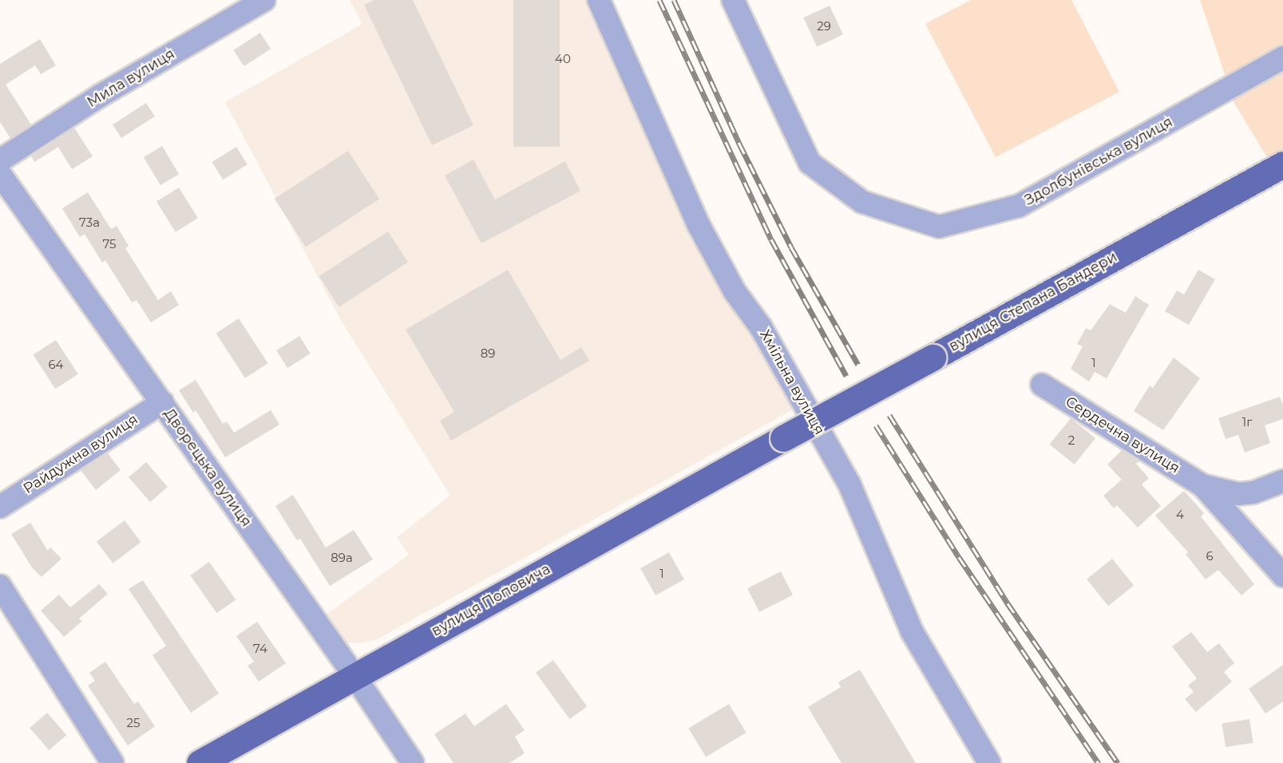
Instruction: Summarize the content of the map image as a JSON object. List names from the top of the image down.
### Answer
{
  "streets": {
    "main road": ["вулиця Степана Бандери", "вулиця Поповича"],
    "street": [
      "Мила вулиця",
      "Здолбунівська вулиця",
      "Хмільна вулиця",
      "Сердечна вулиця",
      "Райдужна вулиця",
      "Дворецька вулиця"
    ]
  },
  "crossings": [
    ["вулиця Степана Бандери", "вулиця Поповича"],
    ["Райдужна вулиця", "Дворецька вулиця"],
    ["Дворецька вулиця", "вулиця Поповича"]
  ],
  "house_numbers": [
    "29",
    "40",
    "73а",
    "75",
    "89",
    "1",
    "64",
    "1г",
    "2",
    "4",
    "6",
    "89а",
    "1",
    "74",
    "25"
  ]
}
